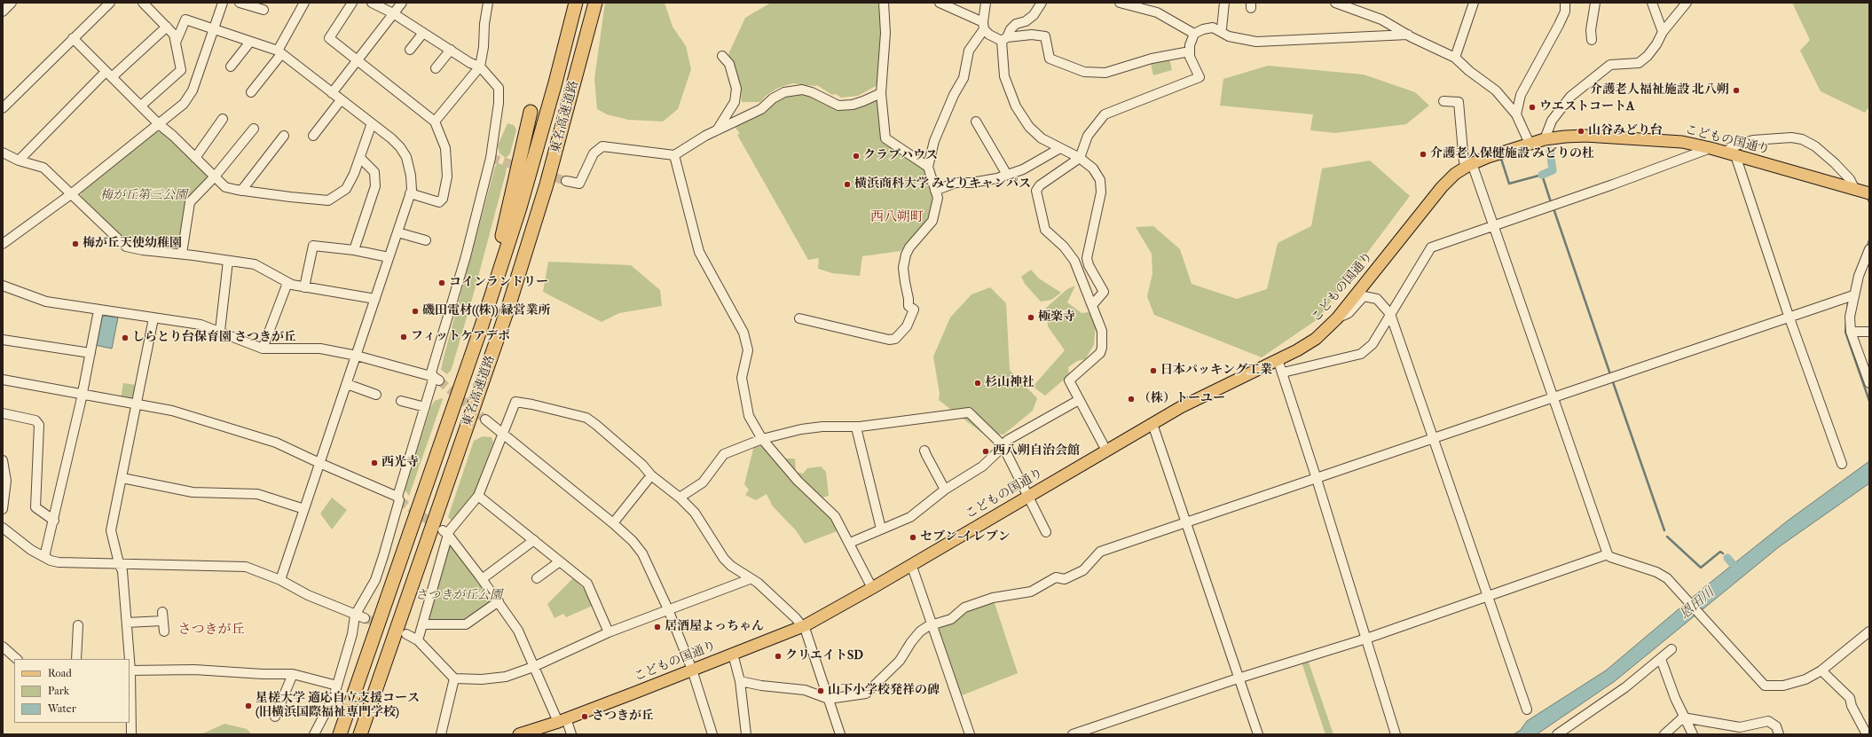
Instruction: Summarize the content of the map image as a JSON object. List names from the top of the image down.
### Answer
{
  "streets": {
    "highway": ["東名高速道路"],
    "main road": ["こどもの国通り"]
  },
  "districts": ["西八朔町", "さつきが丘"],
  "water": ["恩田川"],
  "parks": ["梅が丘第三公園", "さつきが丘公園"],
  "places": [
    "介護老人福祉施設 北八朔",
    "ウエストコートA",
    "山谷みどり台",
    "介護老人保健施設 みどりの杜",
    "クラブハウス",
    "横浜商科大学 みどりキャンパス",
    "梅が丘天使幼稚園",
    "コインランドリー",
    "磯田電材((株)) 緑営業所",
    "極楽寺",
    "フィットケアデポ",
    "しらとり台保育園 さつきが丘",
    "日本パッキング工業",
    "杉山神社",
    "（株）トーユー",
    "西八朔自治会館",
    "西光寺",
    "セブン-イレブン",
    "居酒屋よっちゃん",
    "クリエイトSD",
    "山下小学校発祥の碑",
    "星槎大学 適応自立支援コース (旧横浜国際福祉専門学校)",
    "さつきが丘"
  ],
  "legend": ["Road", "Park", "Water"]
}
